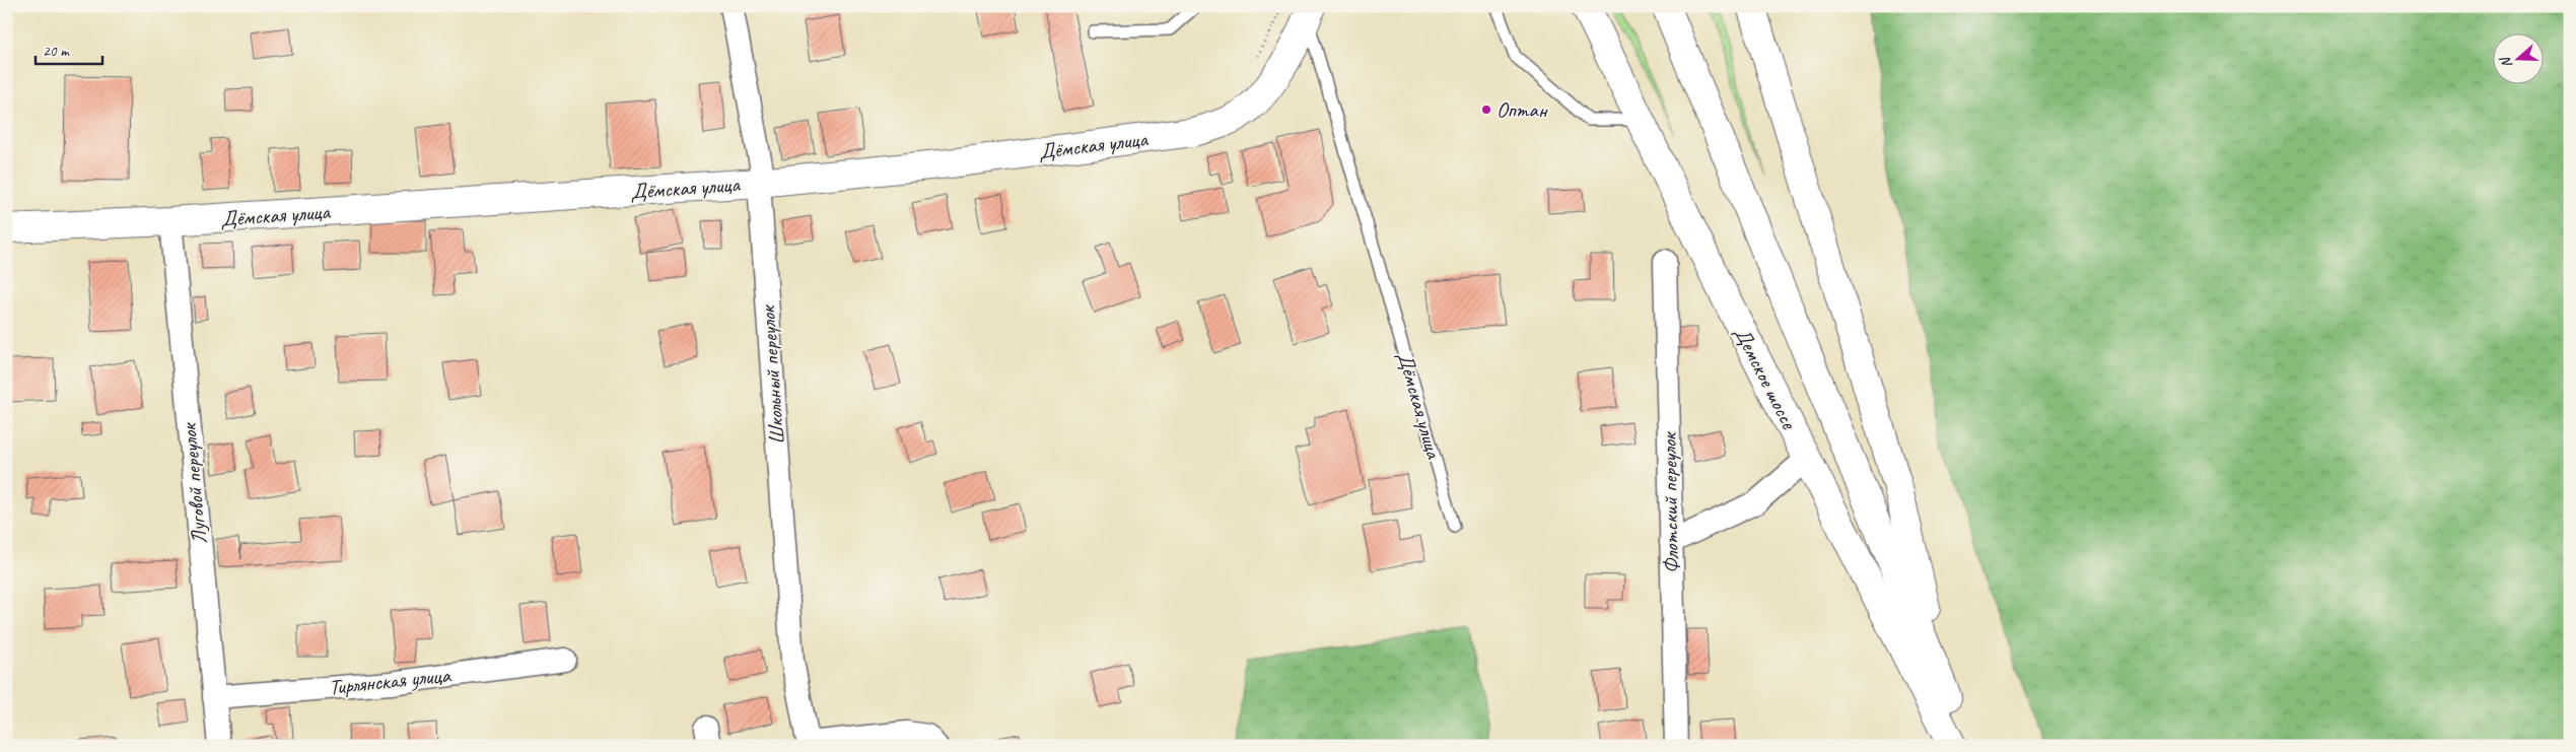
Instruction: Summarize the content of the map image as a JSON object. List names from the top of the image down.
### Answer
{
  "streets": {
    "main road": ["Дёмская улица", "Демское шоссе"],
    "street": [
      "Школьный переулок",
      "Луговой переулок",
      "Флотский переулок",
      "Тирлянская улица"
    ]
  },
  "crossings": [
    ["Дёмская улица", "Школьный переулок"],
    ["Дёмская улица", "Луговой переулок"],
    ["Луговой переулок", "Тирлянская улица"]
  ],
  "places": ["Оптан"],
  "scale_bar": "20 m",
  "north": "left"
}
